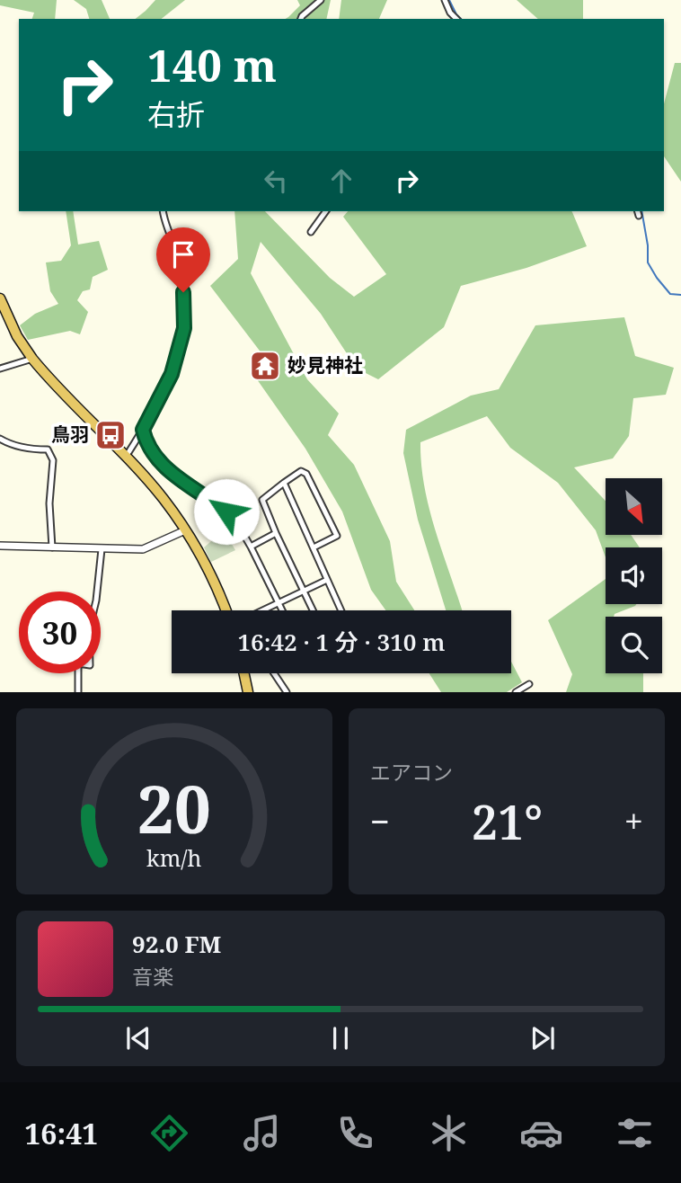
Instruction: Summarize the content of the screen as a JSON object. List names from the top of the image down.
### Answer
{
  "places": {
    "temple": ["妙見神社"],
    "bus stop": ["鳥羽"]
  },
  "north": "bottom right",
  "page": {
    "turn": ["140 m", "右折"],
    "limit": "30",
    "trip": "16:42 · 1 分 · 310 m",
    "tile": "エアコン",
    "heat": ["−", "21°", "+"],
    "song": ["92.0 FM", "音楽"],
    "tabs": "16:41",
    "gauge": ["20", "km/h"]
  }
}
